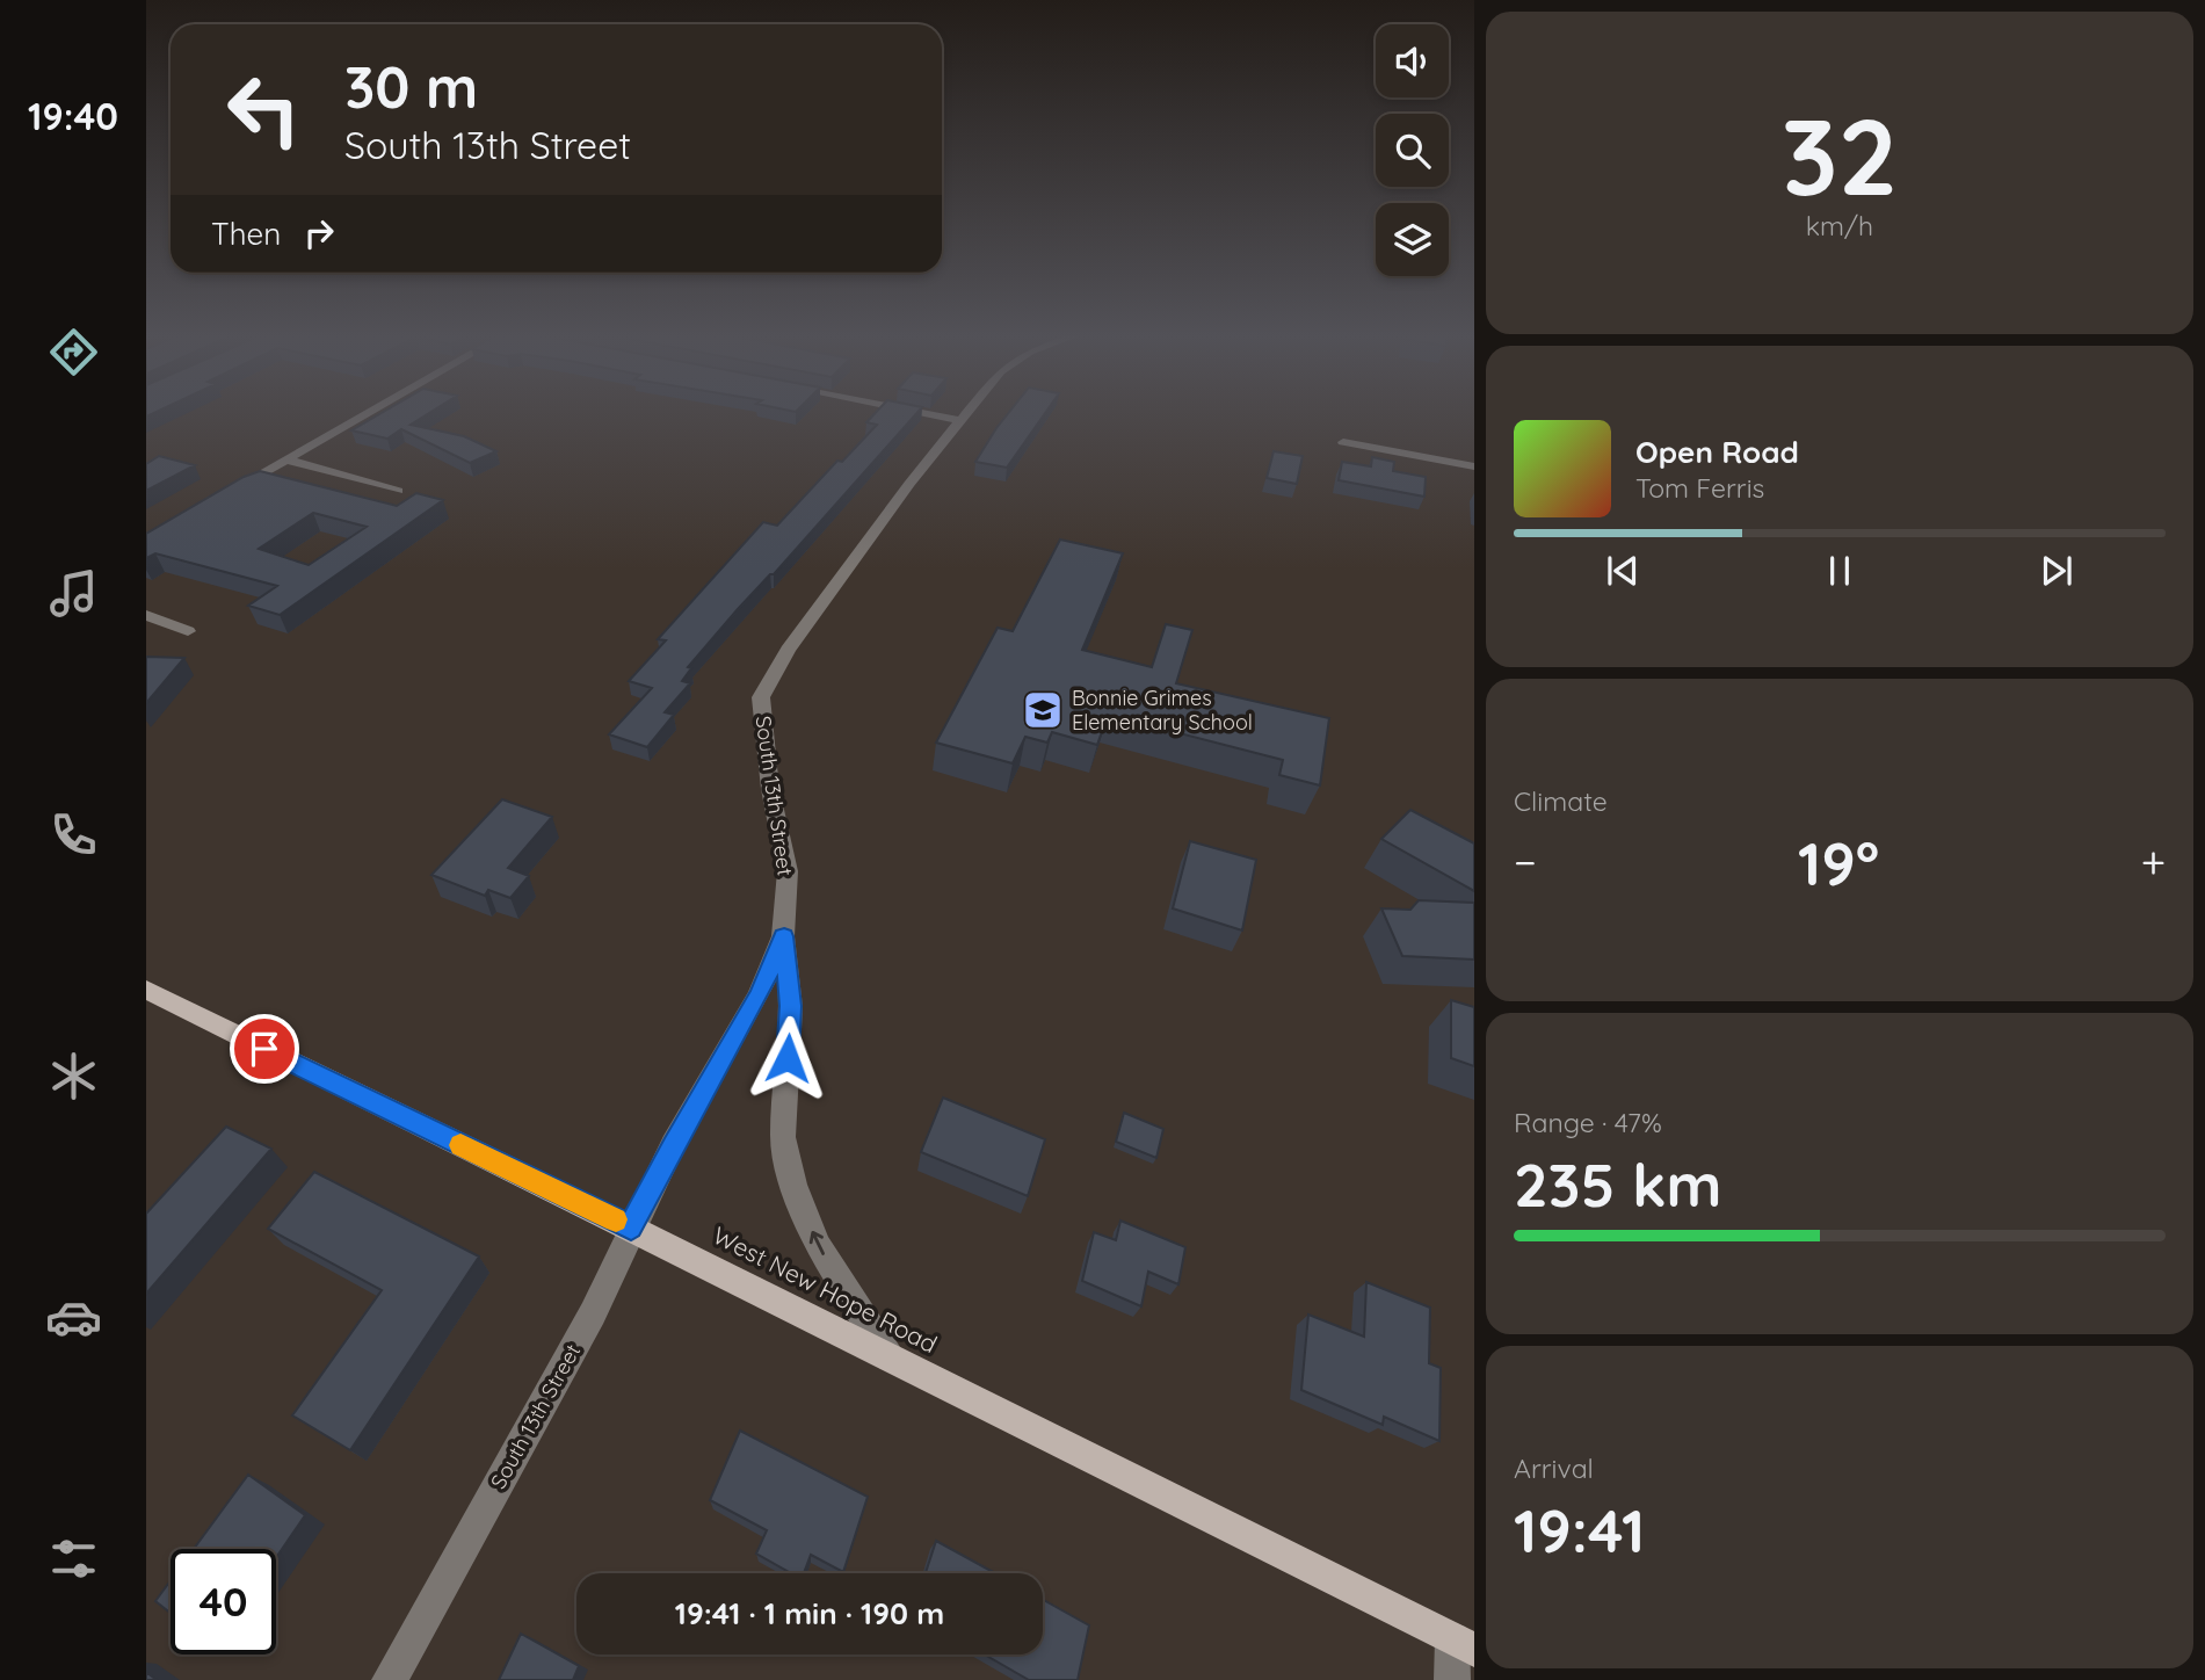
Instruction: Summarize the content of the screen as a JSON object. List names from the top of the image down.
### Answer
{
  "streets": {
    "main road": ["West New Hope Road"],
    "street": ["South 13th Street"]
  },
  "crossings": [
    ["South 13th Street", "West New Hope Road"]
  ],
  "places": {
    "school or university": ["Bonnie Grimes Elementary School"]
  },
  "page": {
    "tabs": "19:40",
    "tile": [
      ["32", "km/h"],
      "Climate",
      ["Range · 47%", "235 km"],
      ["Arrival", "19:41"]
    ],
    "turn": ["30 m", "South 13th Street"],
    "then": "Then",
    "song": ["Open Road", "Tom Ferris"],
    "heat": ["−", "19°", "+"],
    "limit": "40",
    "trip": "19:41 · 1 min · 190 m"
  }
}
